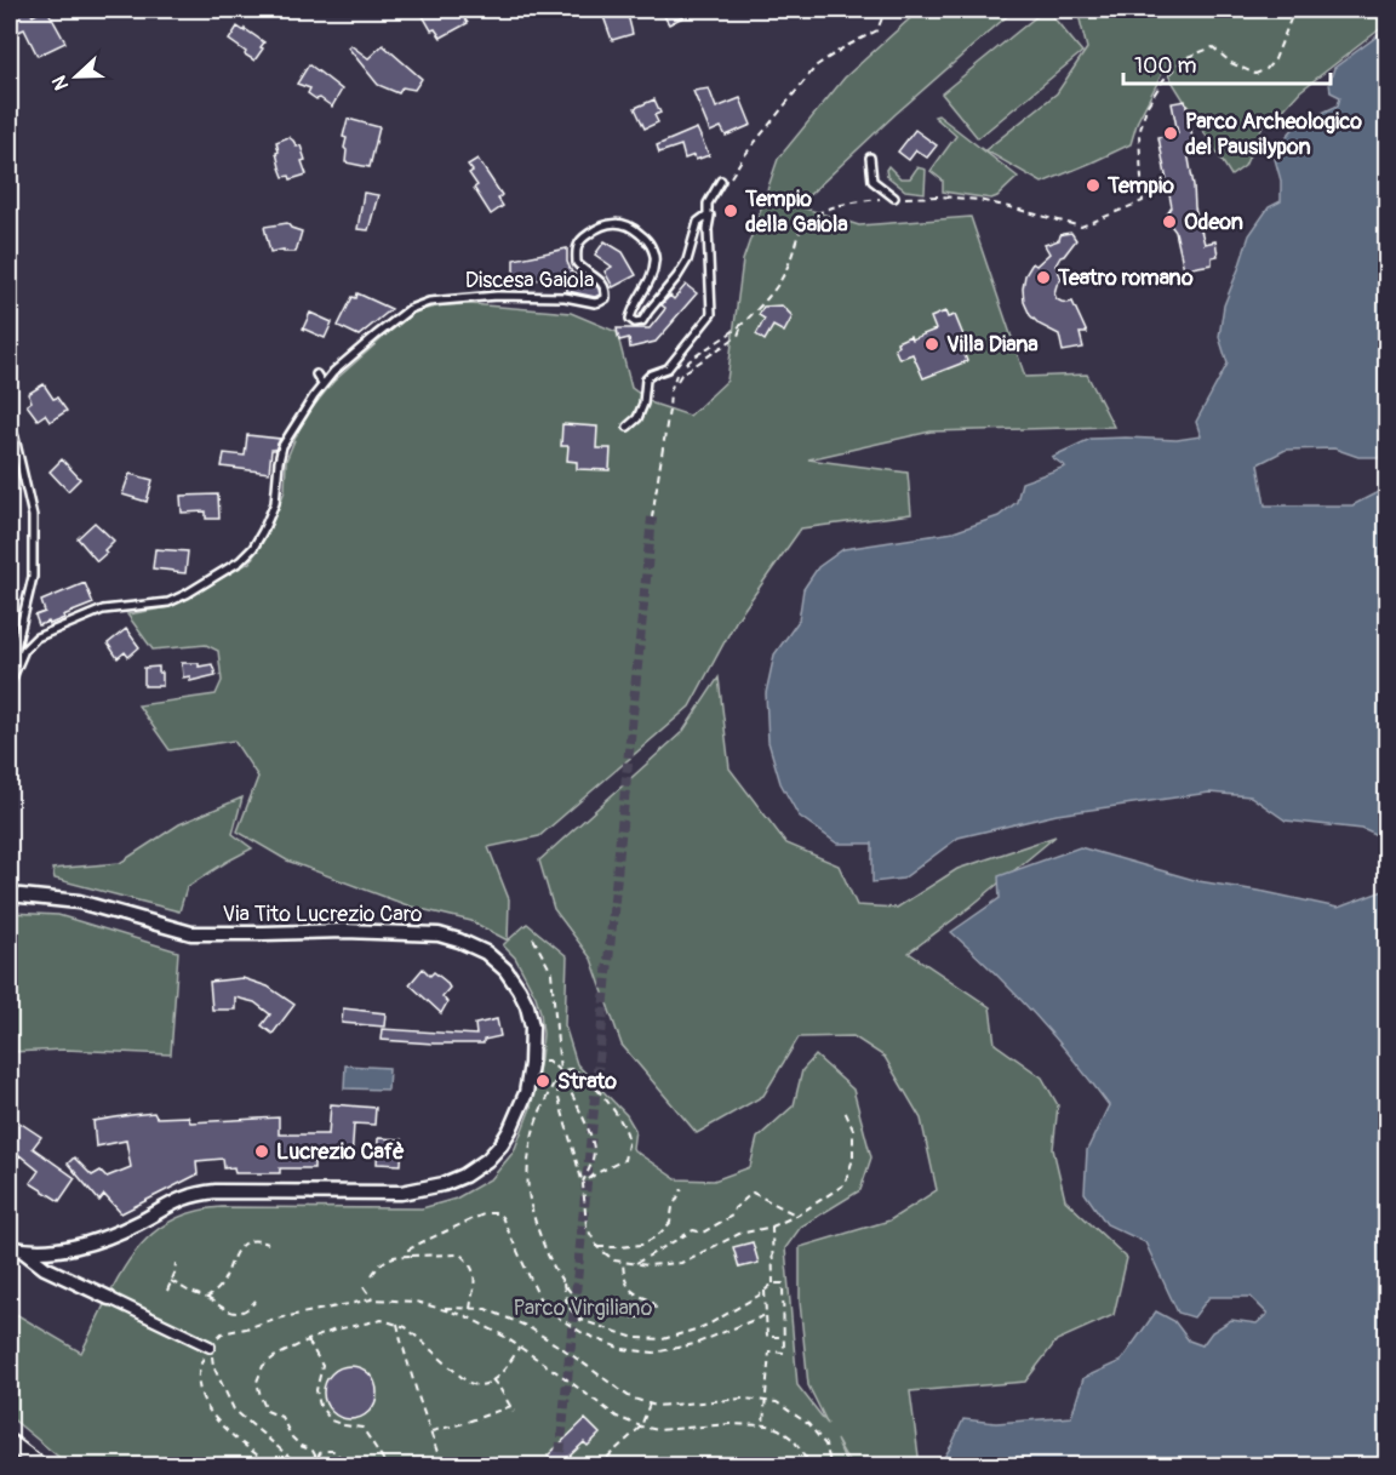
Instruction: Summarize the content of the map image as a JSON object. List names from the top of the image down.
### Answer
{
  "streets": {
    "street": ["Via Tito Lucrezio Caro"],
    "lane": ["Discesa Gaiola"]
  },
  "parks": ["Parco Virgiliano"],
  "places": [
    "Parco Archeologico del Pausilypon",
    "Tempio",
    "Tempio della Gaiola",
    "Odeon",
    "Teatro romano",
    "Villa Diana",
    "Strato",
    "Lucrezio Cafè"
  ],
  "scale_bar": "100 m",
  "north": "left"
}
